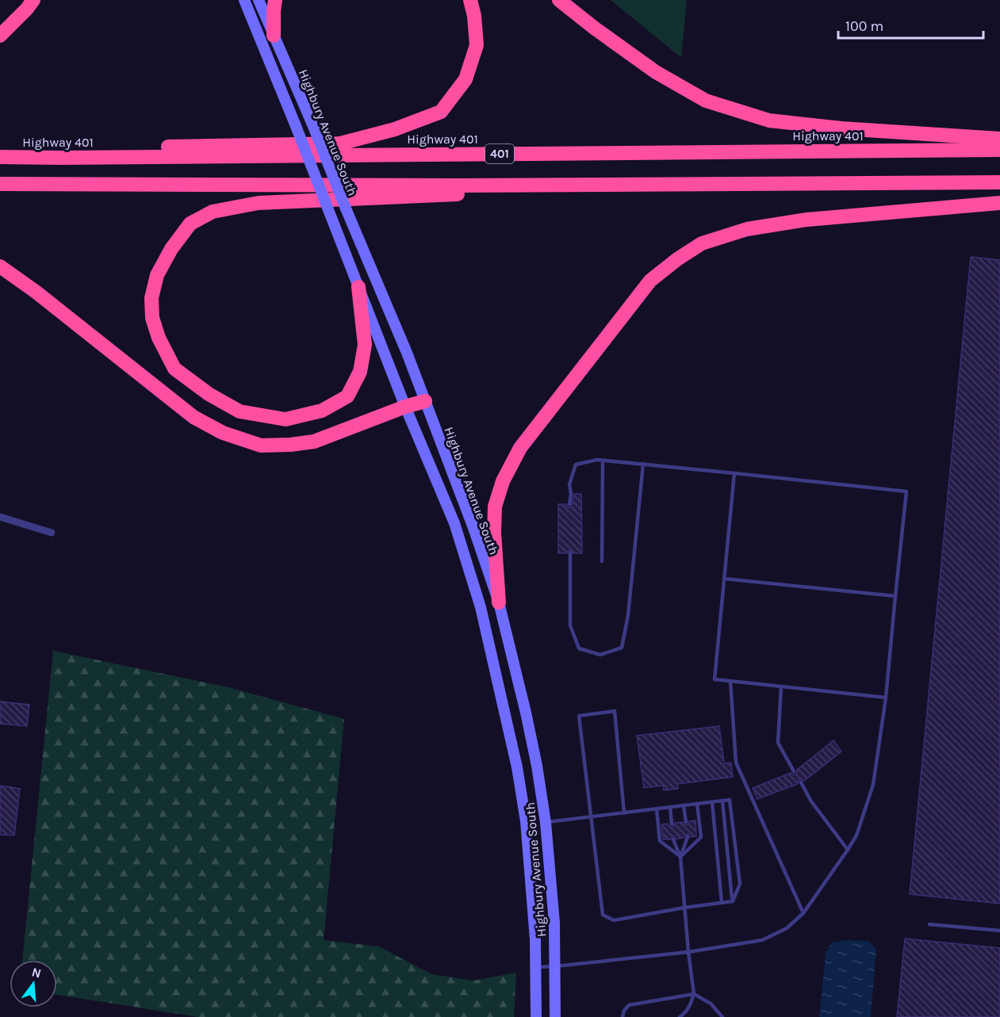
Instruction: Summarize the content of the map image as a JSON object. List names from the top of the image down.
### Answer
{
  "streets": {
    "highway": ["Highway 401", "401"],
    "main road": ["Highbury Avenue South"]
  },
  "scale_bar": "100 m",
  "north": "top"
}
